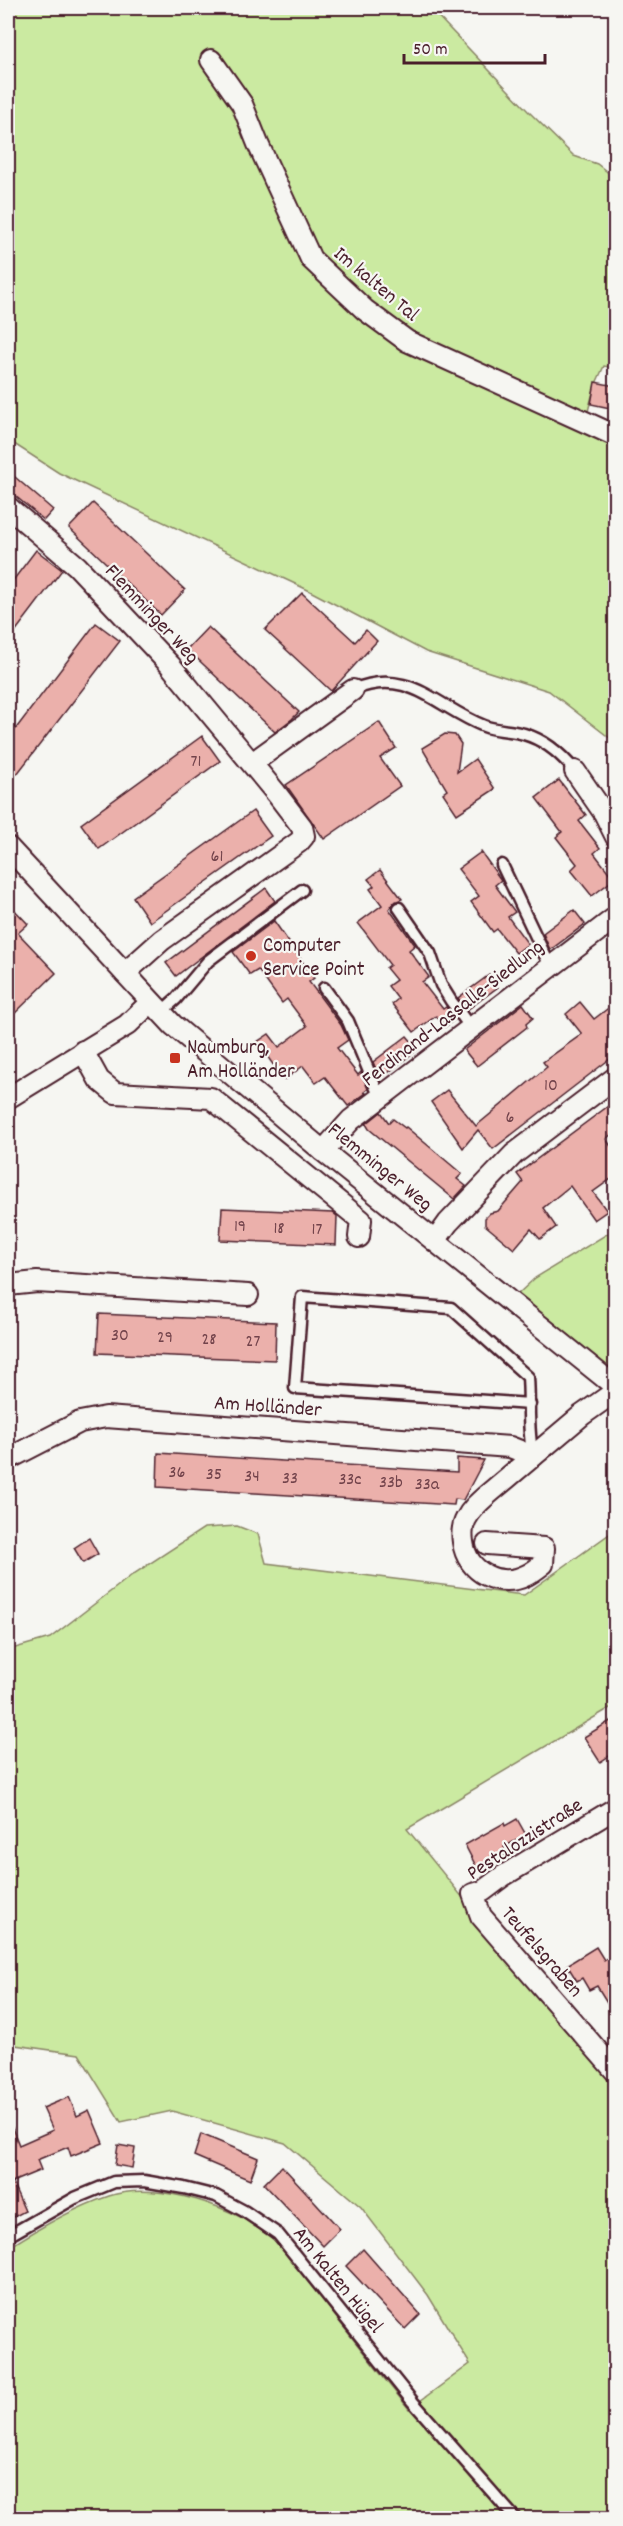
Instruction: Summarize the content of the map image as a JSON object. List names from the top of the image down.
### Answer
{
  "streets": {
    "street": [
      "Im kalten Tal",
      "Flemminger Weg",
      "Ferdinand-Lassalle-Siedlung",
      "Am Holländer",
      "Pestalozzistraße",
      "Teufelsgraben"
    ],
    "lane": ["Am Kalten Hügel"]
  },
  "crossings": [
    ["Flemminger Weg", "Ferdinand-Lassalle-Siedlung"],
    ["Pestalozzistraße", "Teufelsgraben"]
  ],
  "places": {
    "other": ["Computer Service Point"],
    "transit": ["Naumburg, Am Holländer"]
  },
  "house_numbers": [
    "71",
    "61",
    "10",
    "6",
    "19",
    "18",
    "17",
    "30",
    "29",
    "28",
    "27",
    "36",
    "35",
    "34",
    "33",
    "33c",
    "33b",
    "33a"
  ],
  "scale_bar": "50 m"
}
